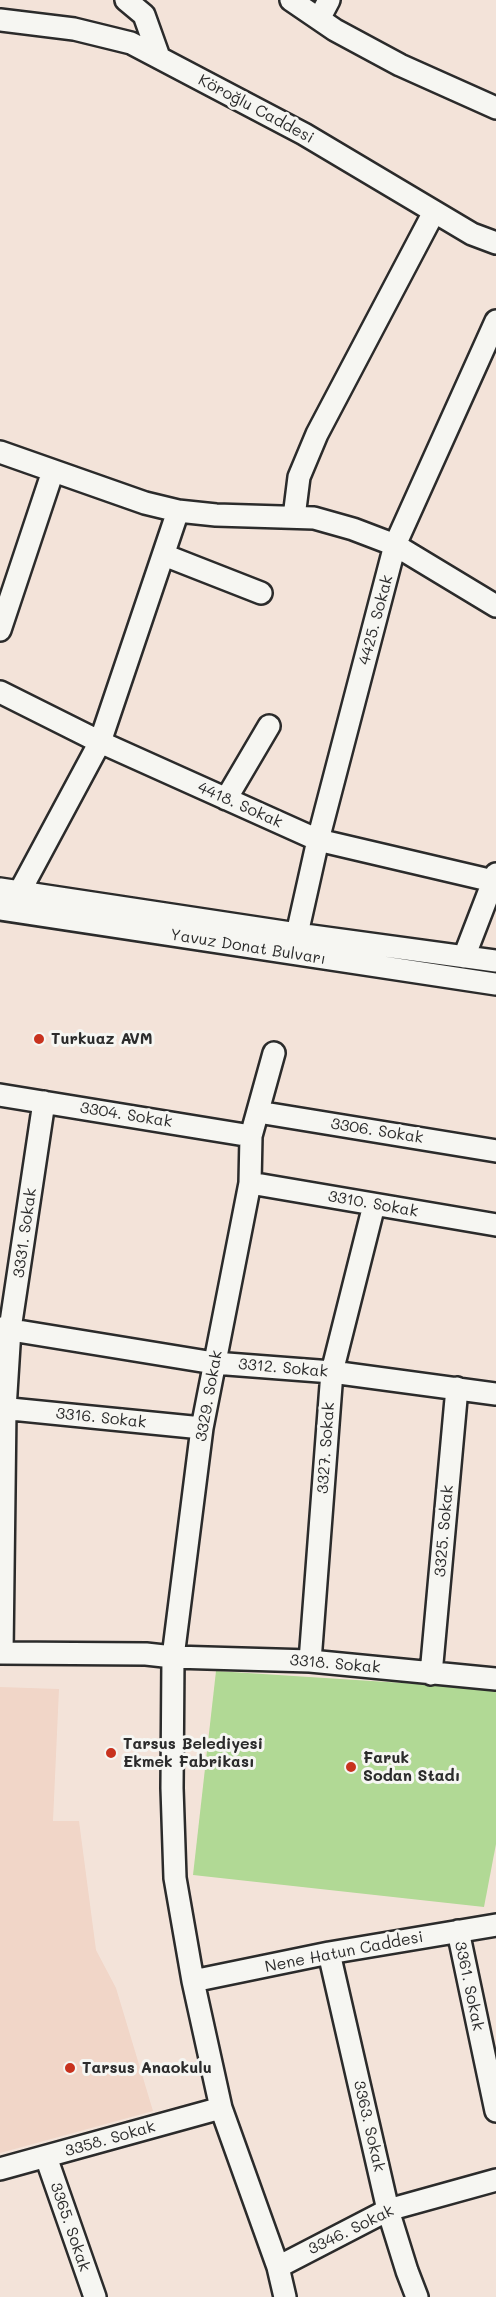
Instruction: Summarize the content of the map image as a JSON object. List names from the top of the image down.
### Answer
{
  "streets": {
    "street": [
      "Köroğlu Caddesi",
      "4425. Sokak",
      "4418. Sokak",
      "Yavuz Donat Bulvarı",
      "3304. Sokak",
      "3306. Sokak",
      "3310. Sokak",
      "3331. Sokak",
      "3312. Sokak",
      "3329. Sokak",
      "3316. Sokak",
      "3327. Sokak",
      "3325. Sokak",
      "3318. Sokak",
      "Nene Hatun Caddesi",
      "3361. Sokak",
      "3363. Sokak",
      "3358. Sokak",
      "3365. Sokak",
      "3346. Sokak"
    ]
  },
  "crossings": [
    ["4425. Sokak", "4418. Sokak"],
    ["4425. Sokak", "Yavuz Donat Bulvarı"],
    ["3304. Sokak", "3331. Sokak"],
    ["3304. Sokak", "3329. Sokak"],
    ["3306. Sokak", "3329. Sokak"],
    ["3310. Sokak", "3329. Sokak"],
    ["3310. Sokak", "3327. Sokak"],
    ["3331. Sokak", "3312. Sokak"],
    ["3331. Sokak", "3316. Sokak"],
    ["3331. Sokak", "3318. Sokak"],
    ["3312. Sokak", "3329. Sokak"],
    ["3312. Sokak", "3327. Sokak"],
    ["3312. Sokak", "3325. Sokak"],
    ["3329. Sokak", "3316. Sokak"],
    ["3329. Sokak", "3318. Sokak"],
    ["3329. Sokak", "Nene Hatun Caddesi"],
    ["3329. Sokak", "3358. Sokak"],
    ["3329. Sokak", "3346. Sokak"],
    ["3327. Sokak", "3318. Sokak"],
    ["3325. Sokak", "3318. Sokak"],
    ["Nene Hatun Caddesi", "3361. Sokak"],
    ["Nene Hatun Caddesi", "3363. Sokak"],
    ["3363. Sokak", "3346. Sokak"],
    ["3358. Sokak", "3365. Sokak"]
  ],
  "places": [
    "Turkuaz AVM",
    "Tarsus Belediyesi Ekmek Fabrikası",
    "Faruk Sodan Stadı",
    "Tarsus Anaokulu"
  ]
}
